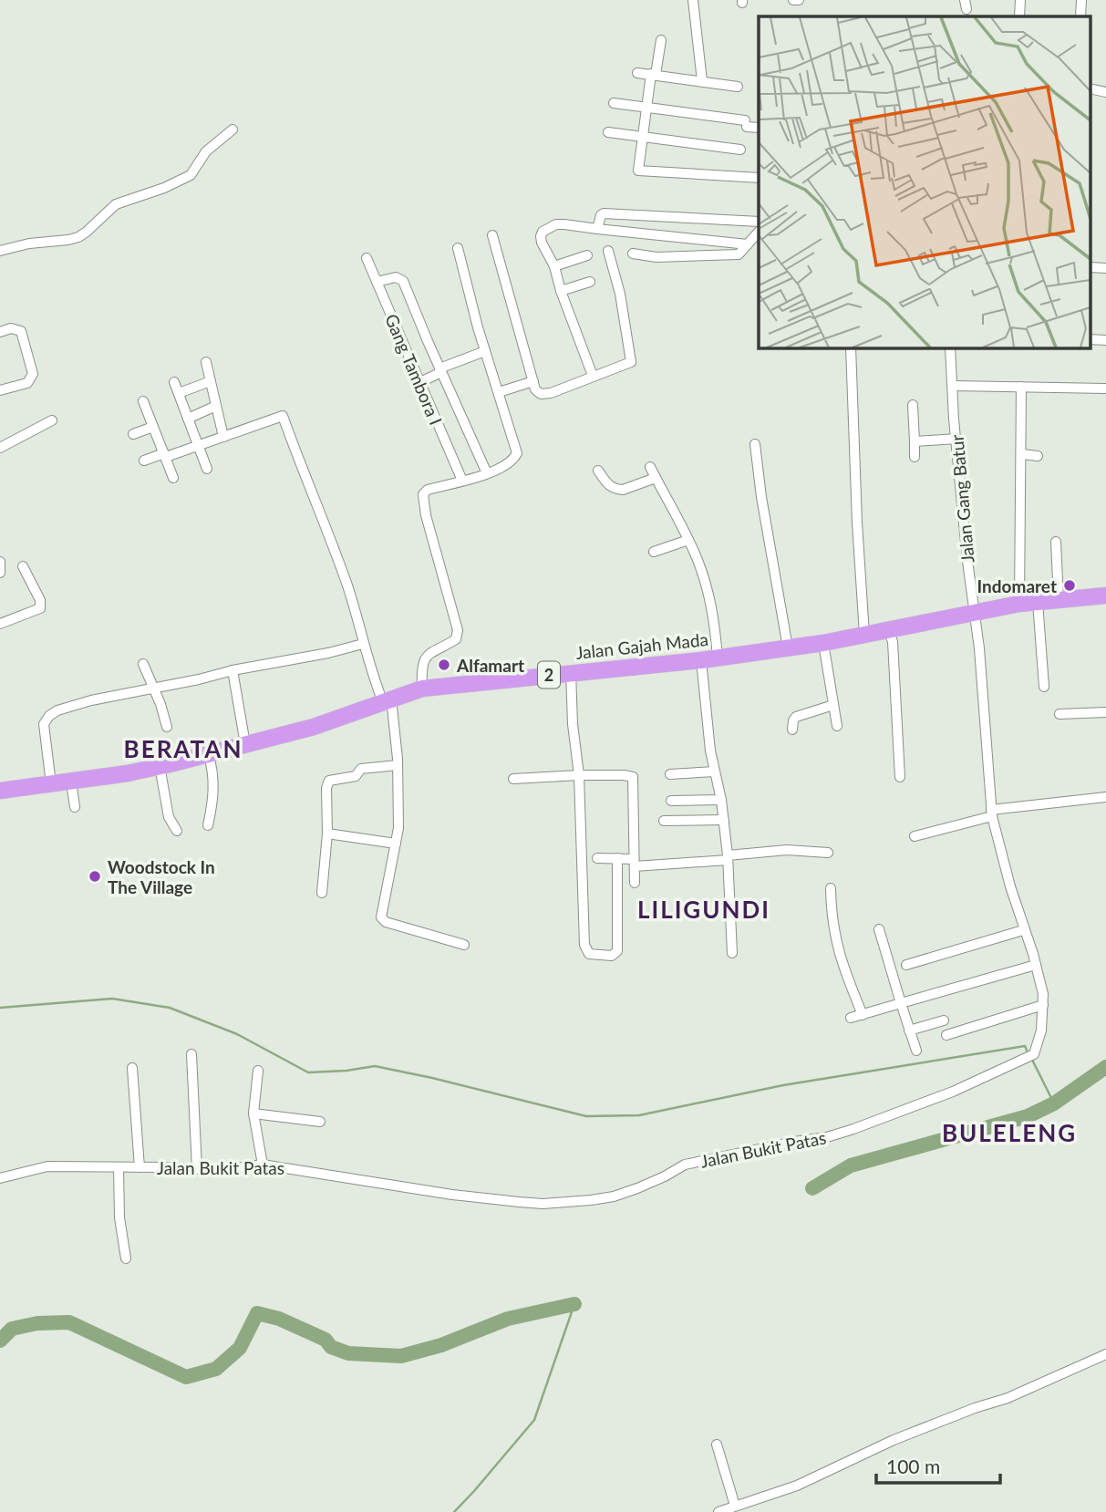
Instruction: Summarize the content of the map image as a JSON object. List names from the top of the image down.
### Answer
{
  "streets": {
    "highway": ["Jalan Gajah Mada", "2"],
    "street": ["Gang Tambora I", "Jalan Gang Batur", "Jalan Bukit Patas"]
  },
  "crossings": [
    ["Jalan Gang Batur", "Jalan Gajah Mada"],
    ["Jalan Gang Batur", "Jalan Bukit Patas"],
    ["Jalan Gajah Mada", "Jalan Bukit Patas"]
  ],
  "districts": ["BERATAN", "LILIGUNDI", "BULELENG"],
  "places": ["Indomaret", "Alfamart", "Woodstock In The Village"],
  "scale_bar": "100 m"
}
